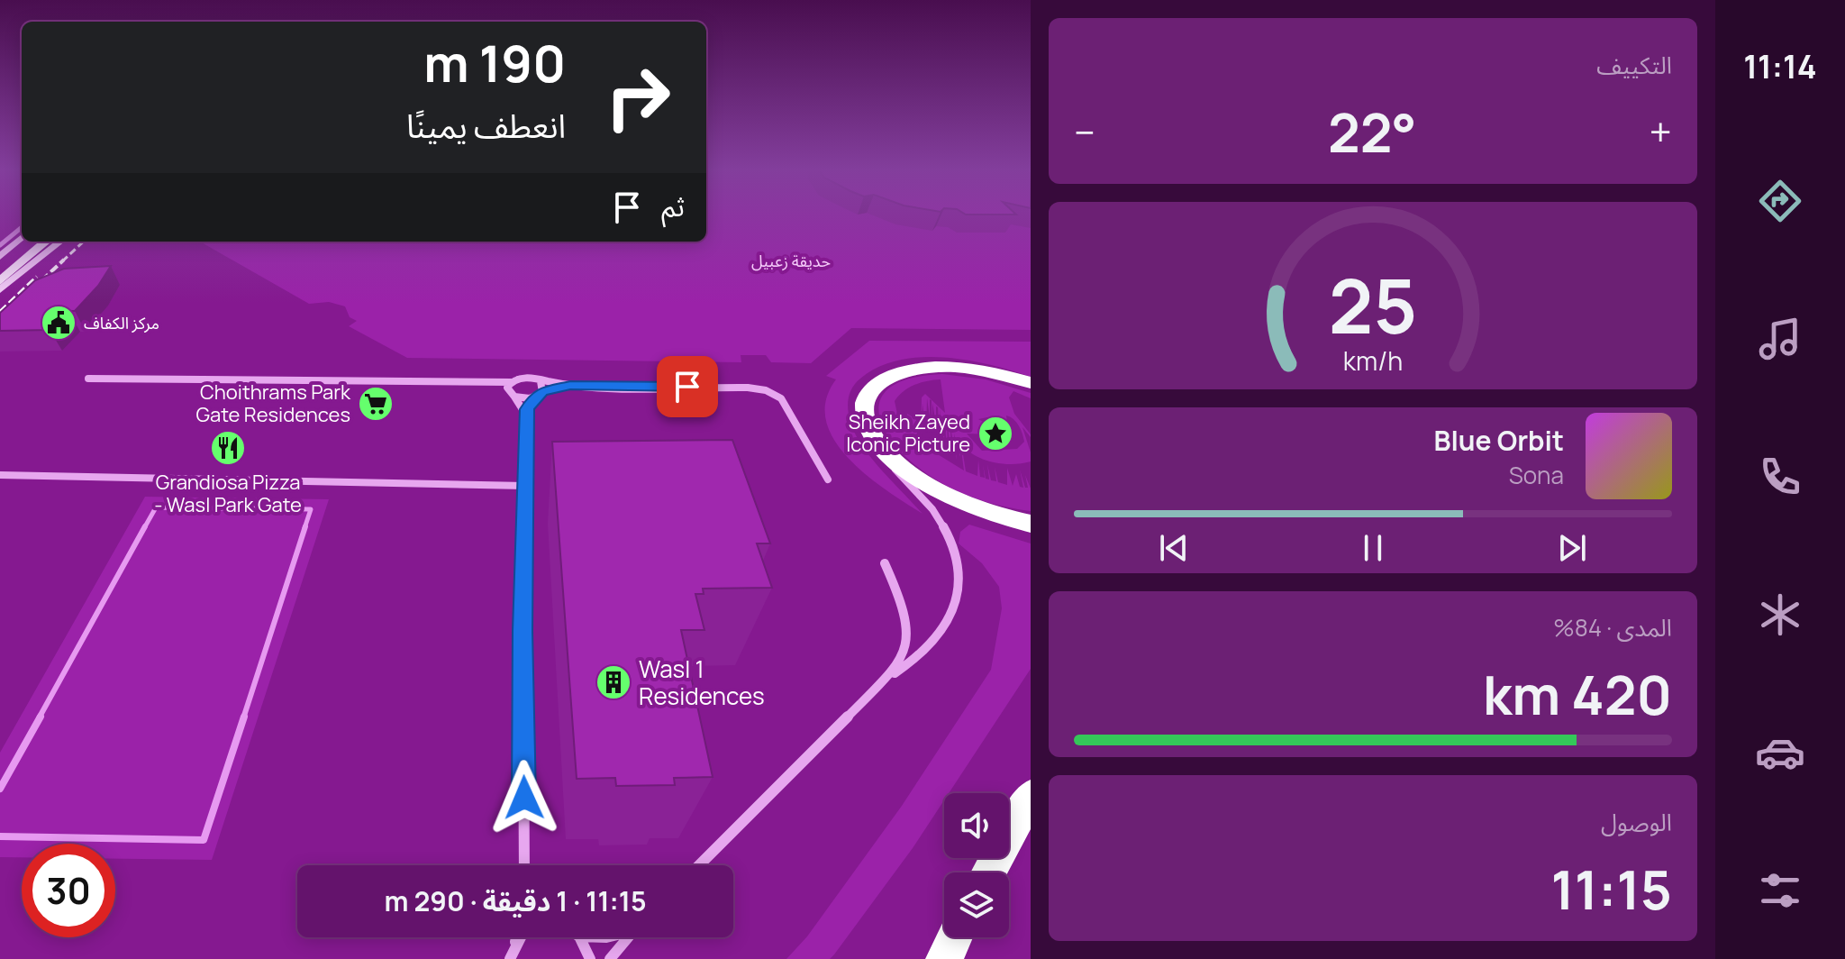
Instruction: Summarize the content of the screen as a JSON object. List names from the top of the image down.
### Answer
{
  "parks": ["حديقة زعبيل"],
  "places": {
    "public building": ["مركز الكفاف"],
    "supermarket": ["Choithrams Park Gate Residences"],
    "place": ["Sheikh Zayed Iconic Picture"],
    "restaurant": ["Grandiosa Pizza - Wasl Park Gate"],
    "building": ["Wasl 1 Residences"]
  },
  "page": {
    "tabs": "11:14",
    "tile": [
      "التكييف",
      ["المدى · 84%", "420 km"],
      ["الوصول", "11:15"]
    ],
    "turn": ["190 m", "انعطف يمينًا"],
    "heat": ["−", "22°", "+"],
    "then": "ثم",
    "song": ["Blue Orbit", "Sona"],
    "limit": "30",
    "trip": "11:15 · 1 دقيقة · 290 m",
    "gauge": ["25", "km/h"]
  }
}
